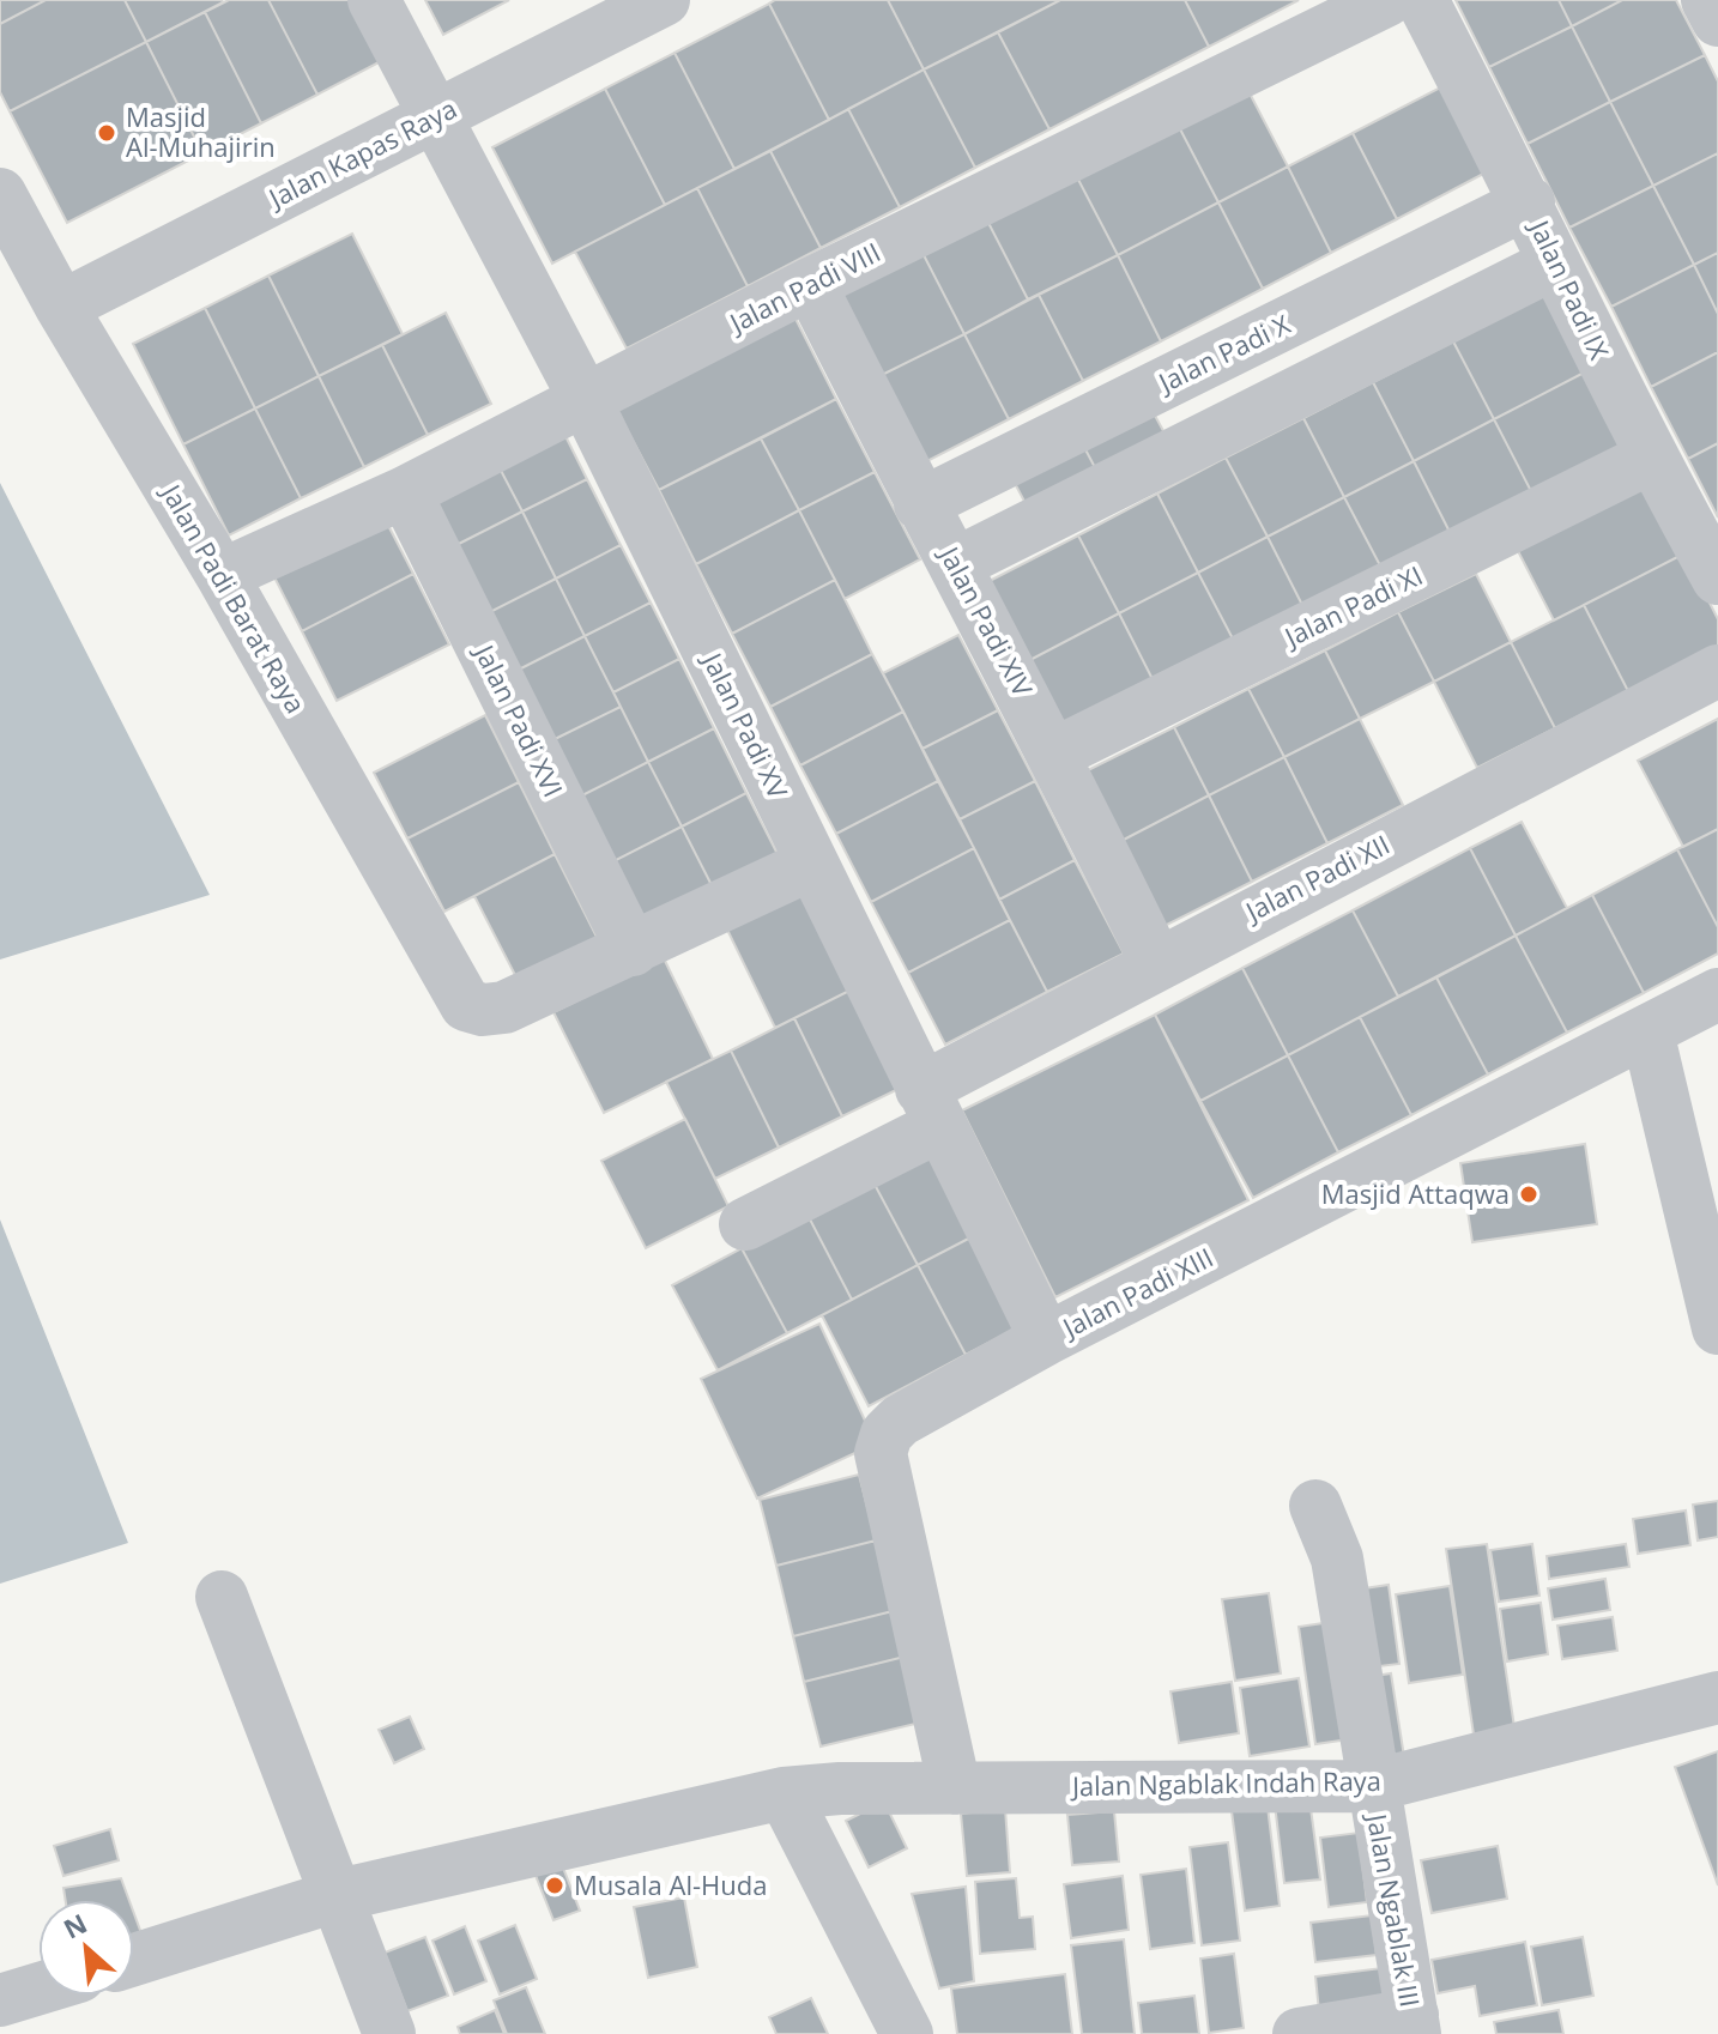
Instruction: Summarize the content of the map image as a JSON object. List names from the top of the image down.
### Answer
{
  "streets": {
    "street": [
      "Jalan Kapas Raya",
      "Jalan Padi VIII",
      "Jalan Padi IX",
      "Jalan Padi X",
      "Jalan Padi Barat Raya",
      "Jalan Padi XI",
      "Jalan Padi XIV",
      "Jalan Padi XVI",
      "Jalan Padi XV",
      "Jalan Padi XII",
      "Jalan Padi XIII",
      "Jalan Ngablak Indah Raya",
      "Jalan Ngablak III"
    ]
  },
  "crossings": [
    ["Jalan Kapas Raya", "Jalan Padi Barat Raya"],
    ["Jalan Kapas Raya", "Jalan Padi XV"],
    ["Jalan Padi VIII", "Jalan Padi Barat Raya"],
    ["Jalan Padi VIII", "Jalan Padi XIV"],
    ["Jalan Padi VIII", "Jalan Padi XVI"],
    ["Jalan Padi VIII", "Jalan Padi XV"],
    ["Jalan Padi IX", "Jalan Padi X"],
    ["Jalan Padi IX", "Jalan Padi XI"],
    ["Jalan Padi X", "Jalan Padi XIV"],
    ["Jalan Padi Barat Raya", "Jalan Padi XVI"],
    ["Jalan Padi XI", "Jalan Padi XIV"],
    ["Jalan Padi XIV", "Jalan Padi XII"],
    ["Jalan Padi XV", "Jalan Padi XII"],
    ["Jalan Padi XV", "Jalan Padi XIII"],
    ["Jalan Padi XIII", "Jalan Ngablak Indah Raya"],
    ["Jalan Ngablak Indah Raya", "Jalan Ngablak III"]
  ],
  "places": ["Masjid Al-Muhajirin", "Masjid Attaqwa", "Musala Al-Huda"],
  "north": "top left"
}
